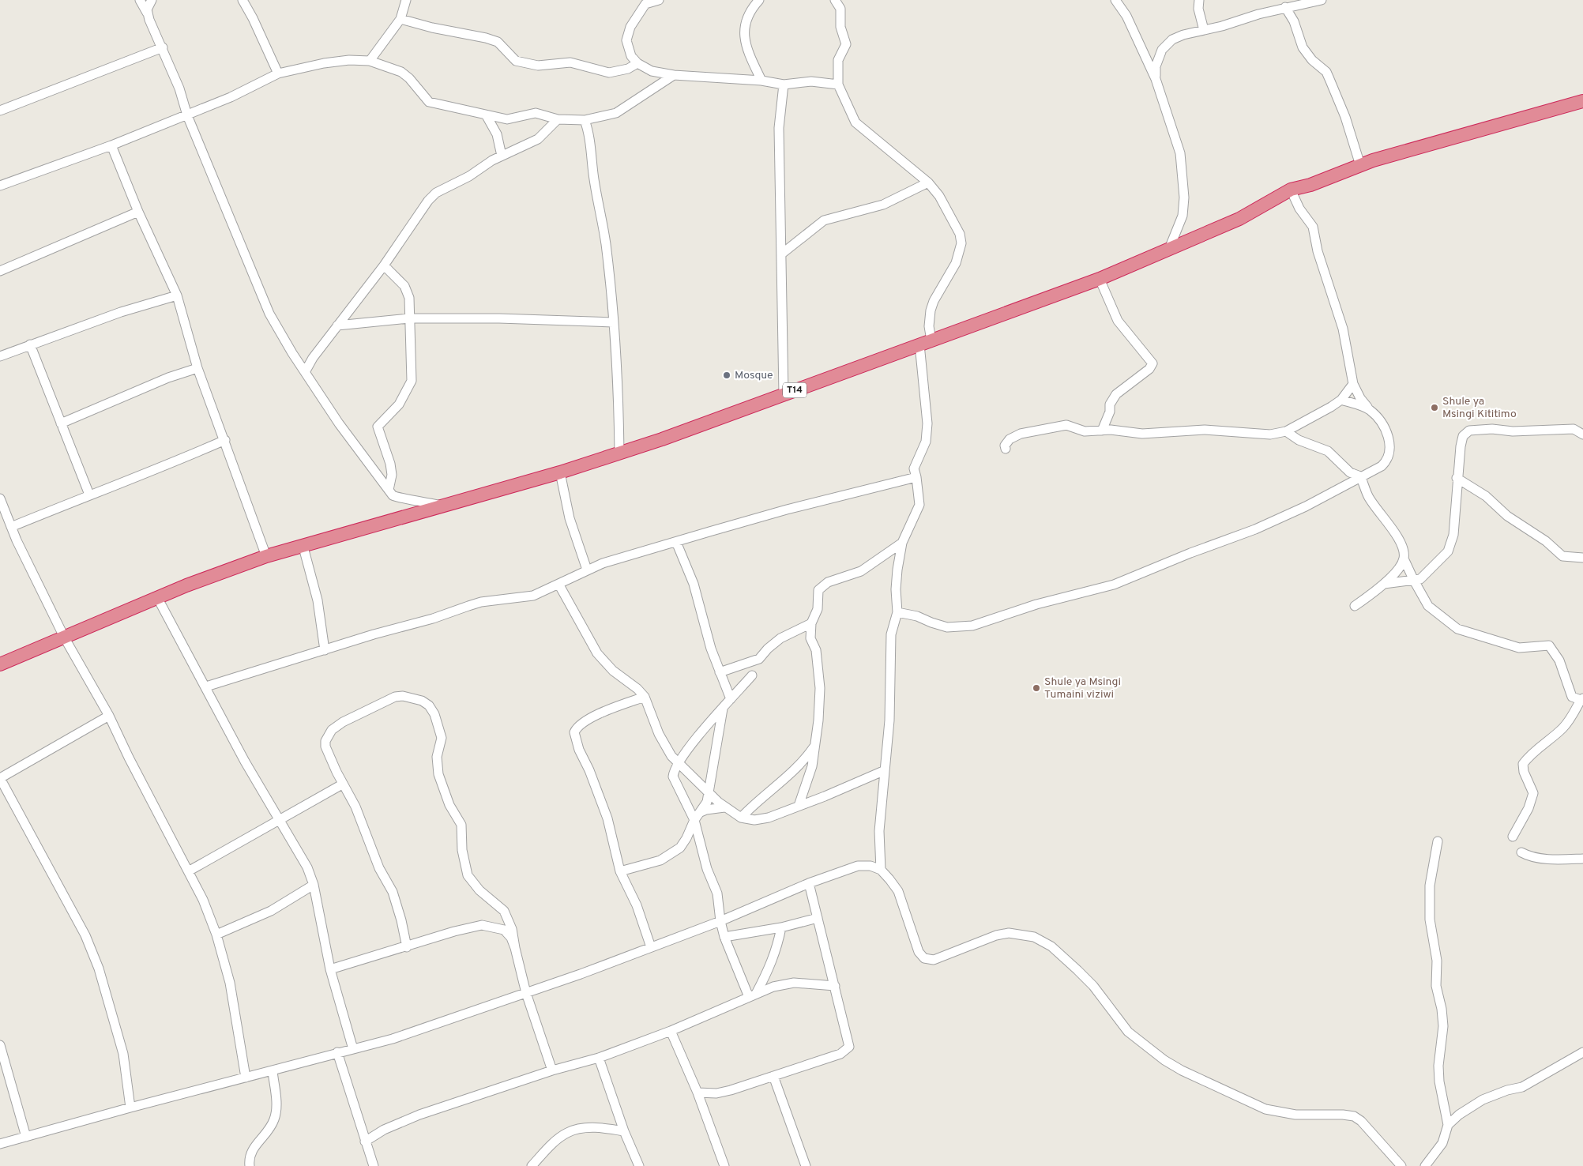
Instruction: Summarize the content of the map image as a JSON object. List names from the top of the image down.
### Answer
{
  "streets": {
    "highway": ["T14"]
  },
  "places": ["Mosque", "Shule ya Msingi Kititimo", "Shule ya Msingi Tumaini viziwi"]
}
